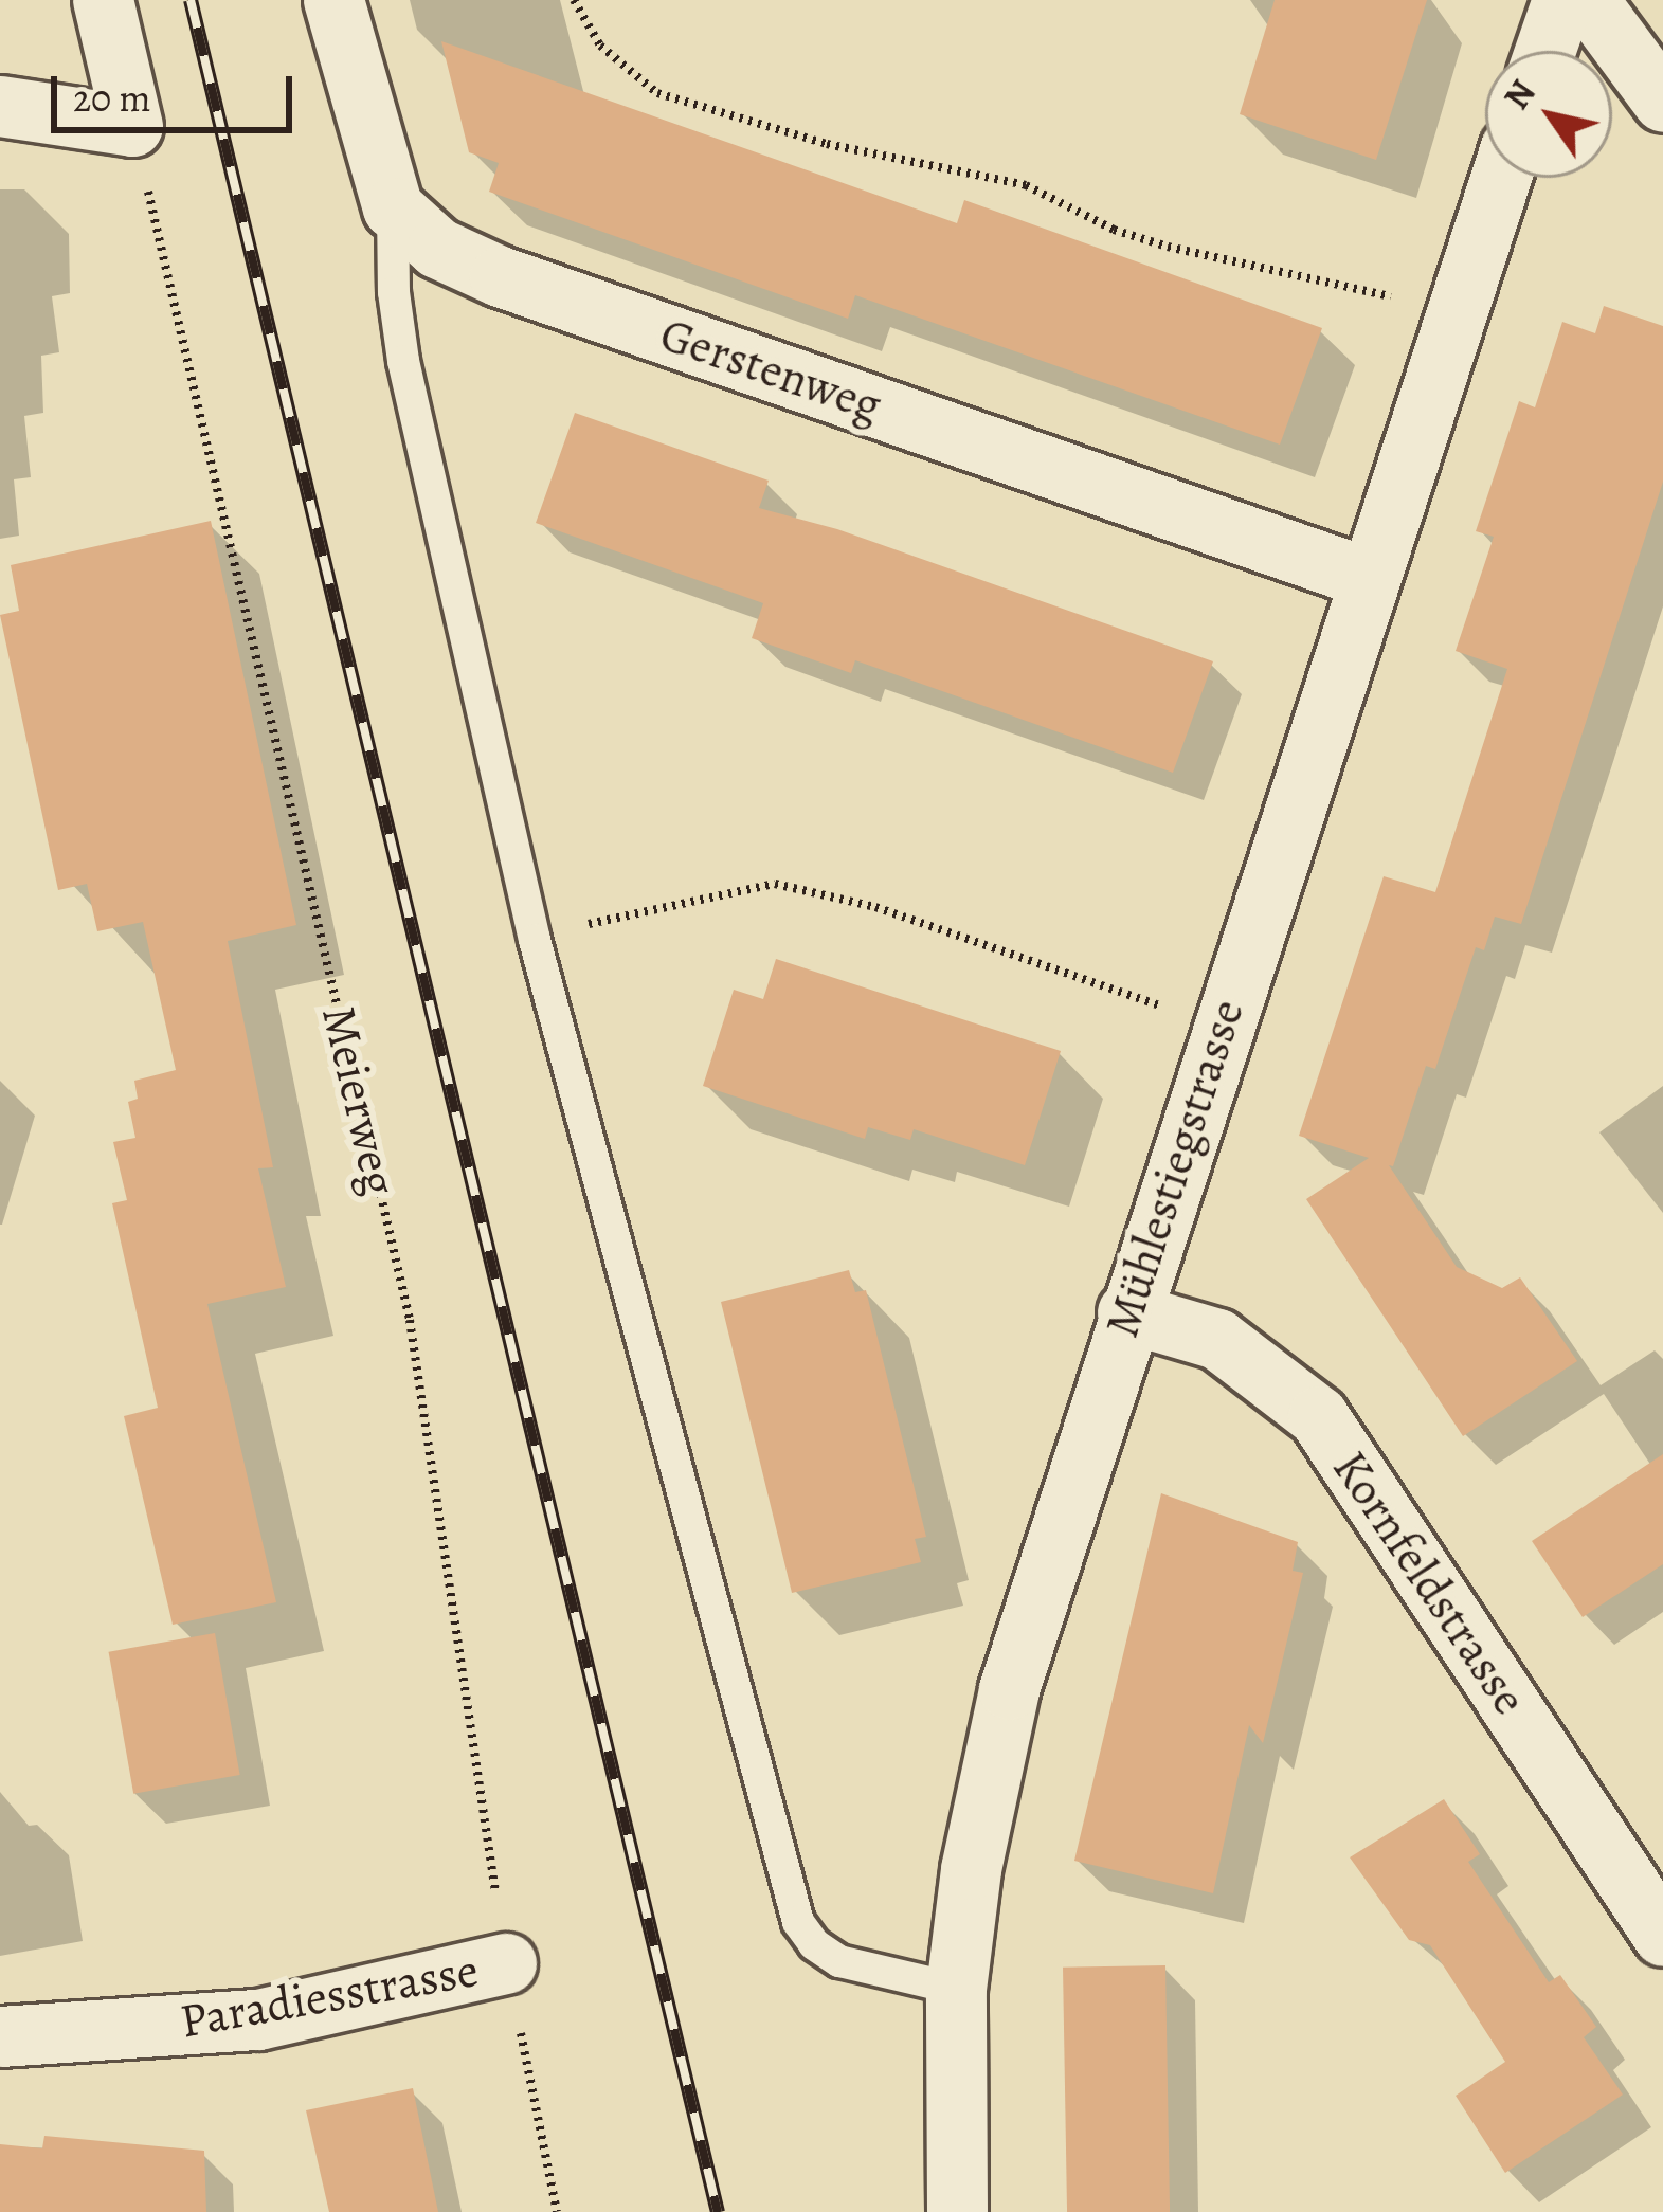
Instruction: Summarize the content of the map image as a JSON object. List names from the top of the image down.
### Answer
{
  "streets": {
    "street": [
      "Gerstenweg",
      "Mühlestiegstrasse",
      "Kornfeldstrasse",
      "Paradiesstrasse"
    ],
    "path": ["Meierweg"]
  },
  "crossings": [
    ["Gerstenweg", "Mühlestiegstrasse"],
    ["Meierweg", "Paradiesstrasse"],
    ["Mühlestiegstrasse", "Kornfeldstrasse"]
  ],
  "scale_bar": "20 m",
  "north": "top left"
}
